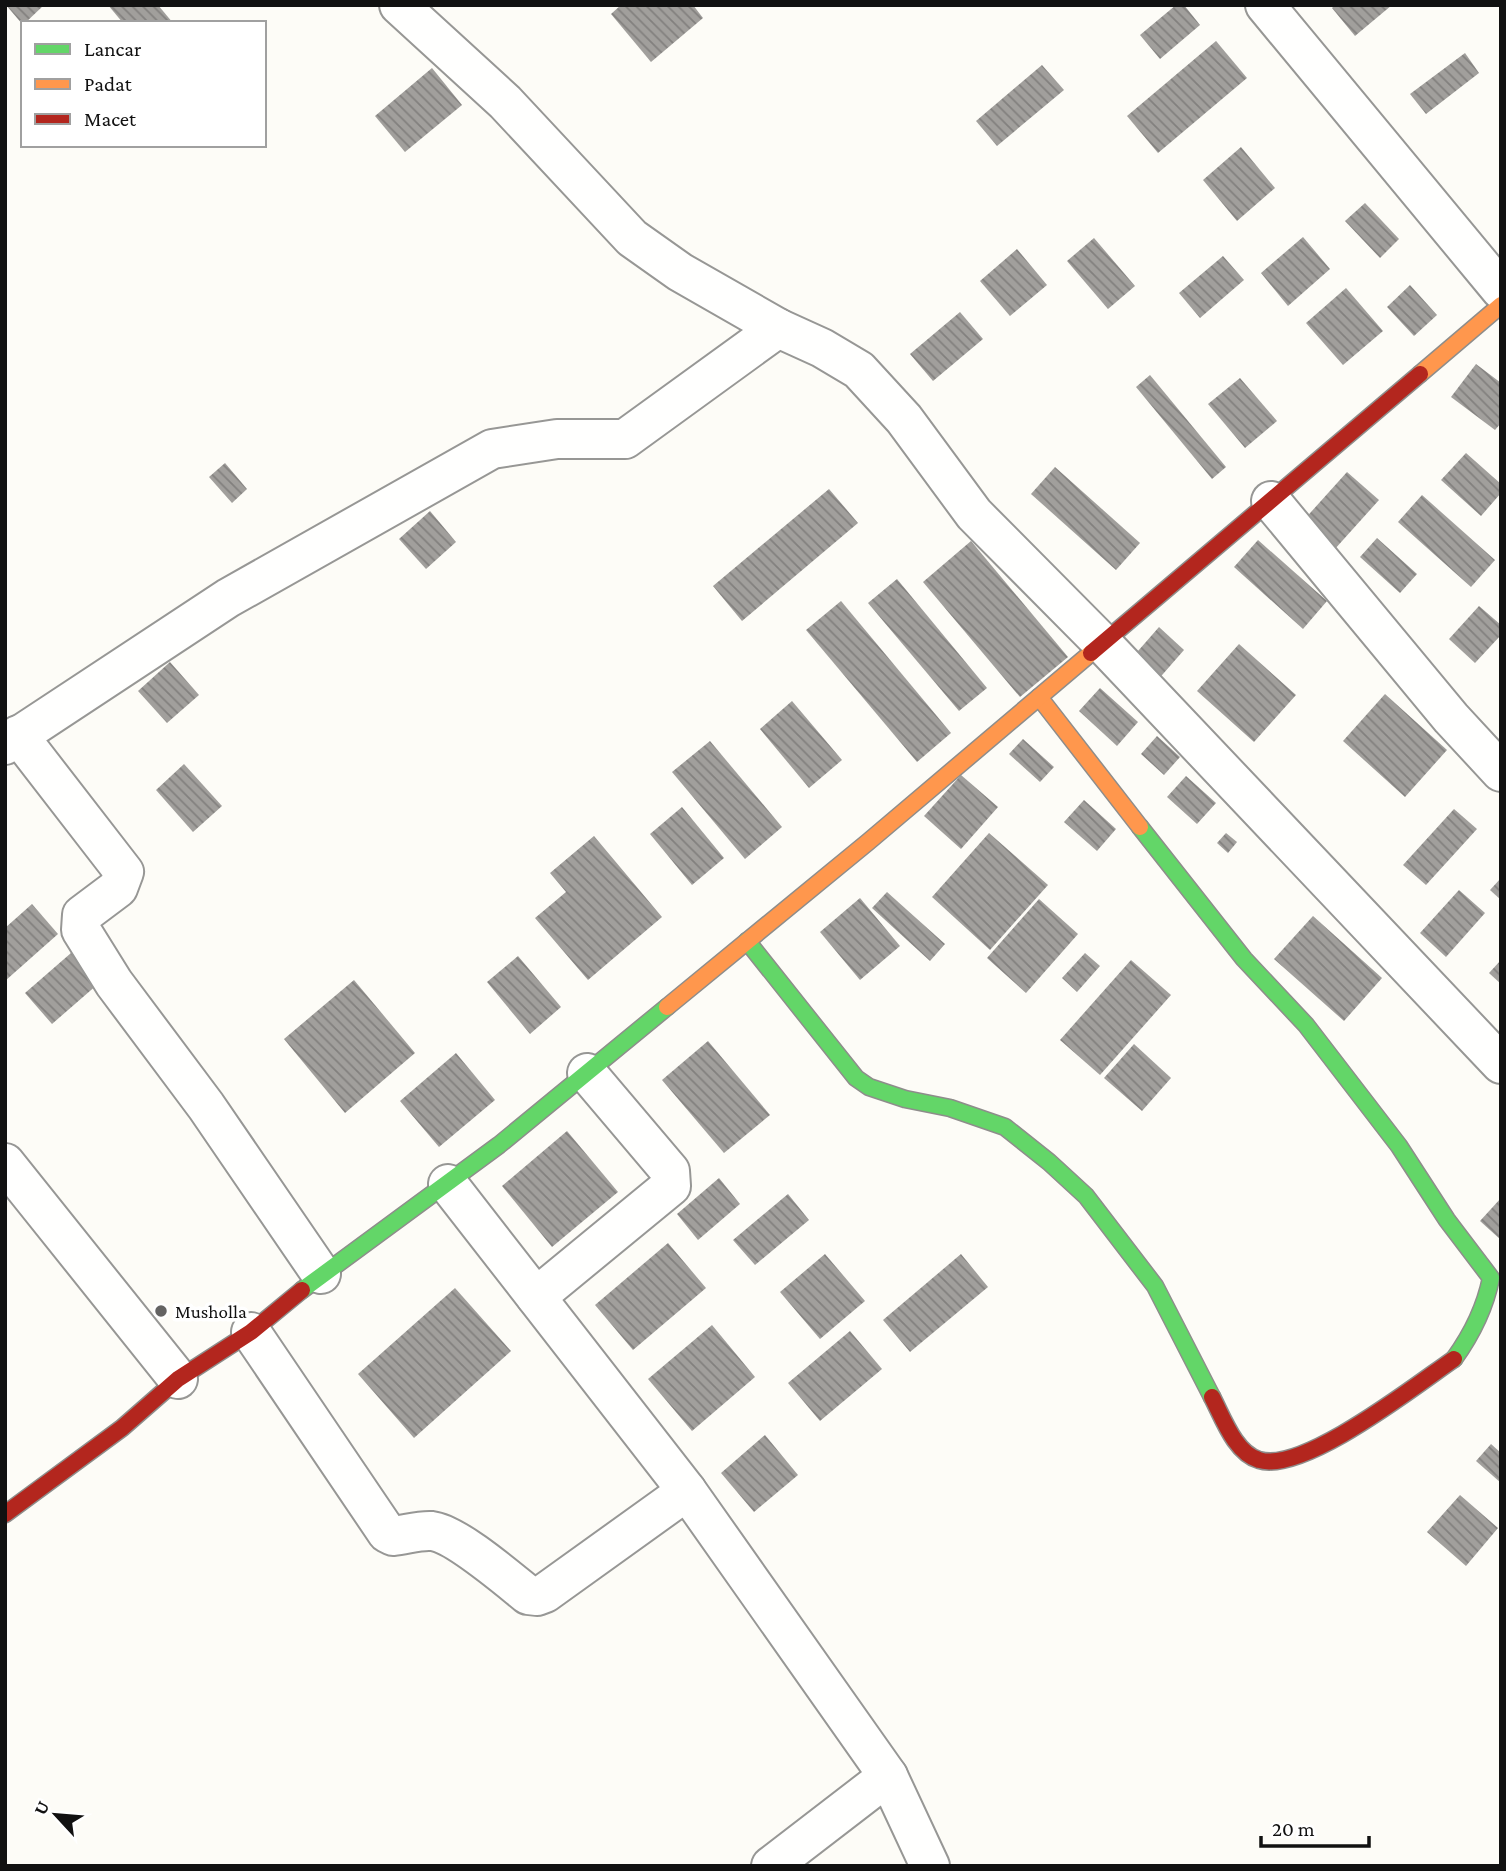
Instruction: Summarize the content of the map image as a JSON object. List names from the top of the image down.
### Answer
{
  "places": ["Musholla"],
  "legend": ["Lancar", "Padat", "Macet"],
  "scale_bar": "20 m",
  "north": "top left"
}
